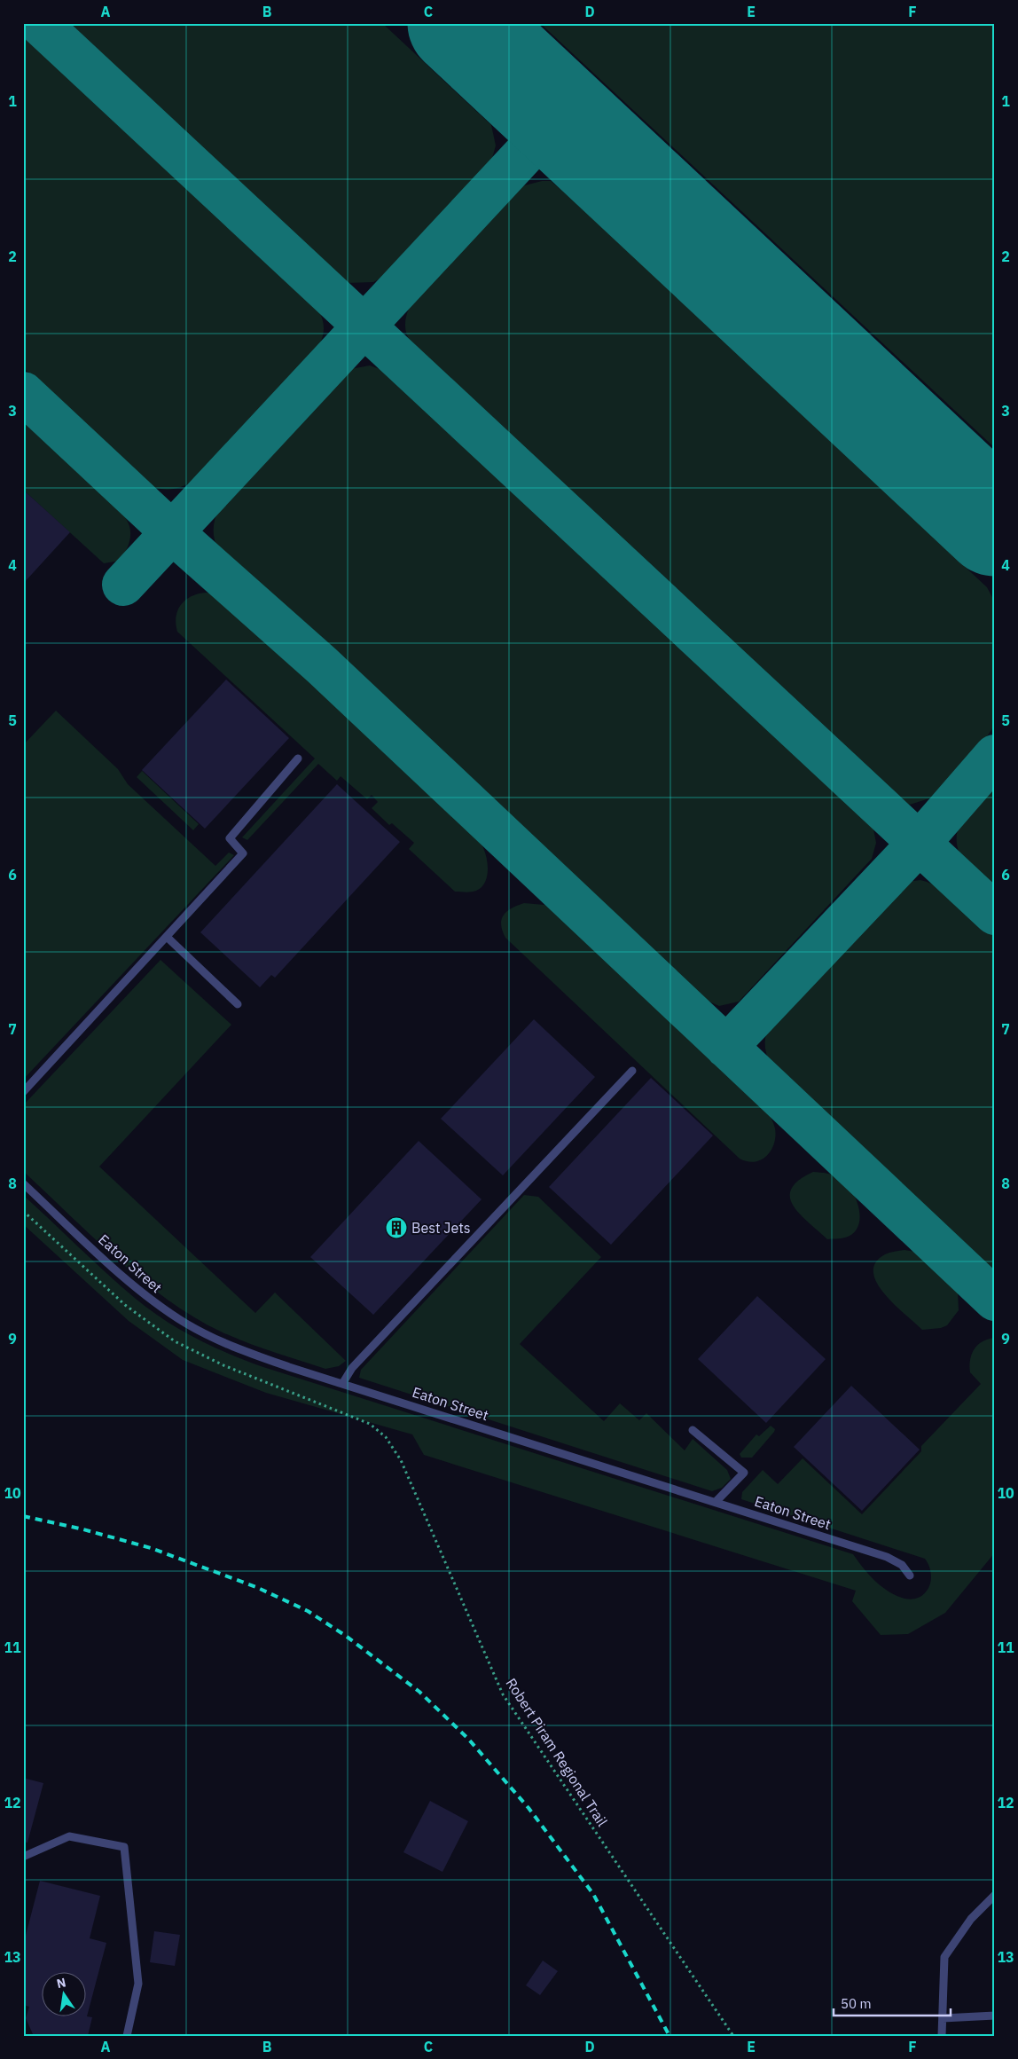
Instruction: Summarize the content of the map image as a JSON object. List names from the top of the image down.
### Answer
{
  "streets": {
    "lane": ["Eaton Street"],
    "path": ["Robert Piram Regional Trail"]
  },
  "places": {
    "building": ["Best Jets"]
  },
  "scale_bar": "50 m",
  "north": "top",
  "grid": {
    "columns": [
      "A",
      "B",
      "C",
      "D",
      "E",
      "F"
    ],
    "rows": [
      "1",
      "2",
      "3",
      "4",
      "5",
      "6",
      "7",
      "8",
      "9",
      "10",
      "11",
      "12",
      "13"
    ]
  }
}
